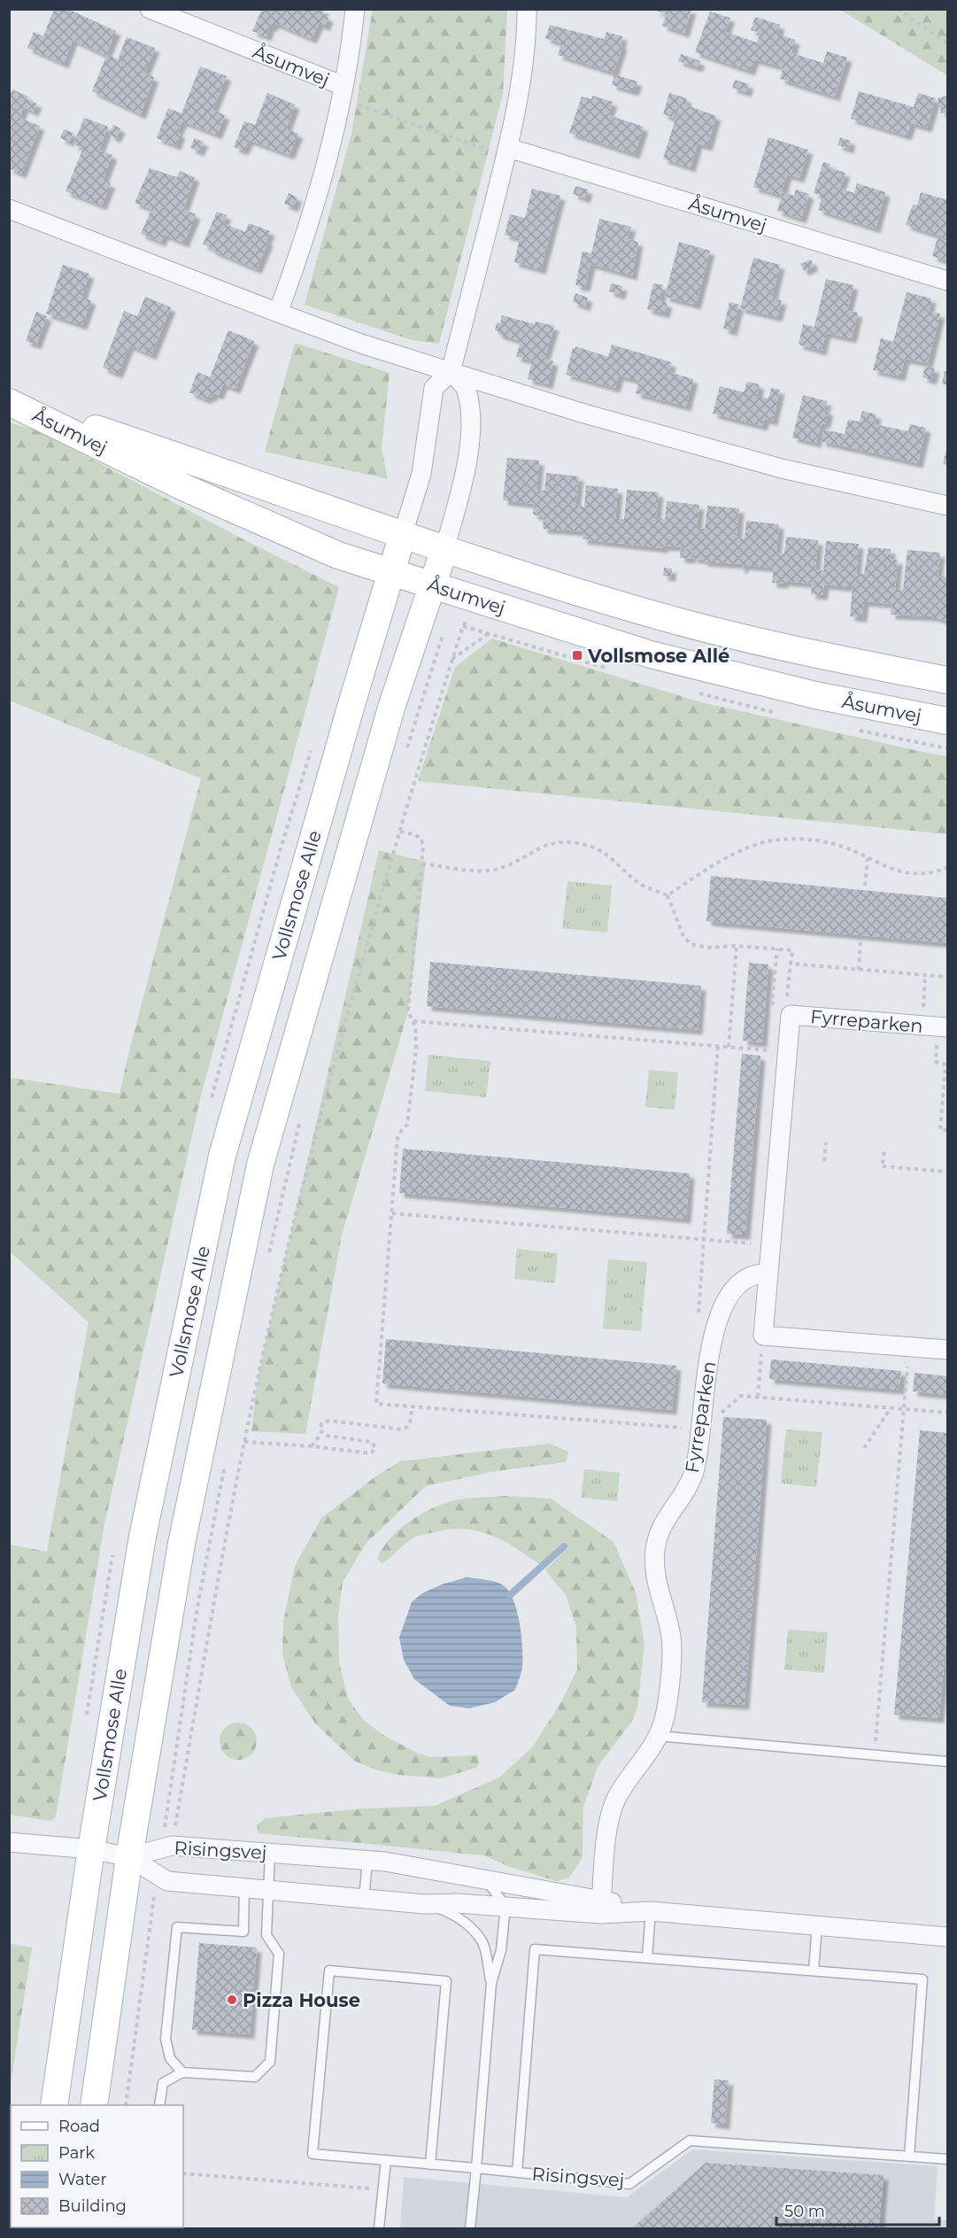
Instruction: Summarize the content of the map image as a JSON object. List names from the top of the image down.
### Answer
{
  "streets": {
    "street": [
      "Åsumvej",
      "Vollsmose Alle",
      "Fyrreparken",
      "Risingsvej"
    ]
  },
  "crossings": [
    ["Åsumvej", "Vollsmose Alle"],
    ["Vollsmose Alle", "Risingsvej"],
    ["Fyrreparken", "Risingsvej"]
  ],
  "places": {
    "transit": ["Vollsmose Allé"],
    "other": ["Pizza House"]
  },
  "legend": [
    "Road",
    "Park",
    "Water",
    "Building"
  ],
  "scale_bar": "50 m"
}
